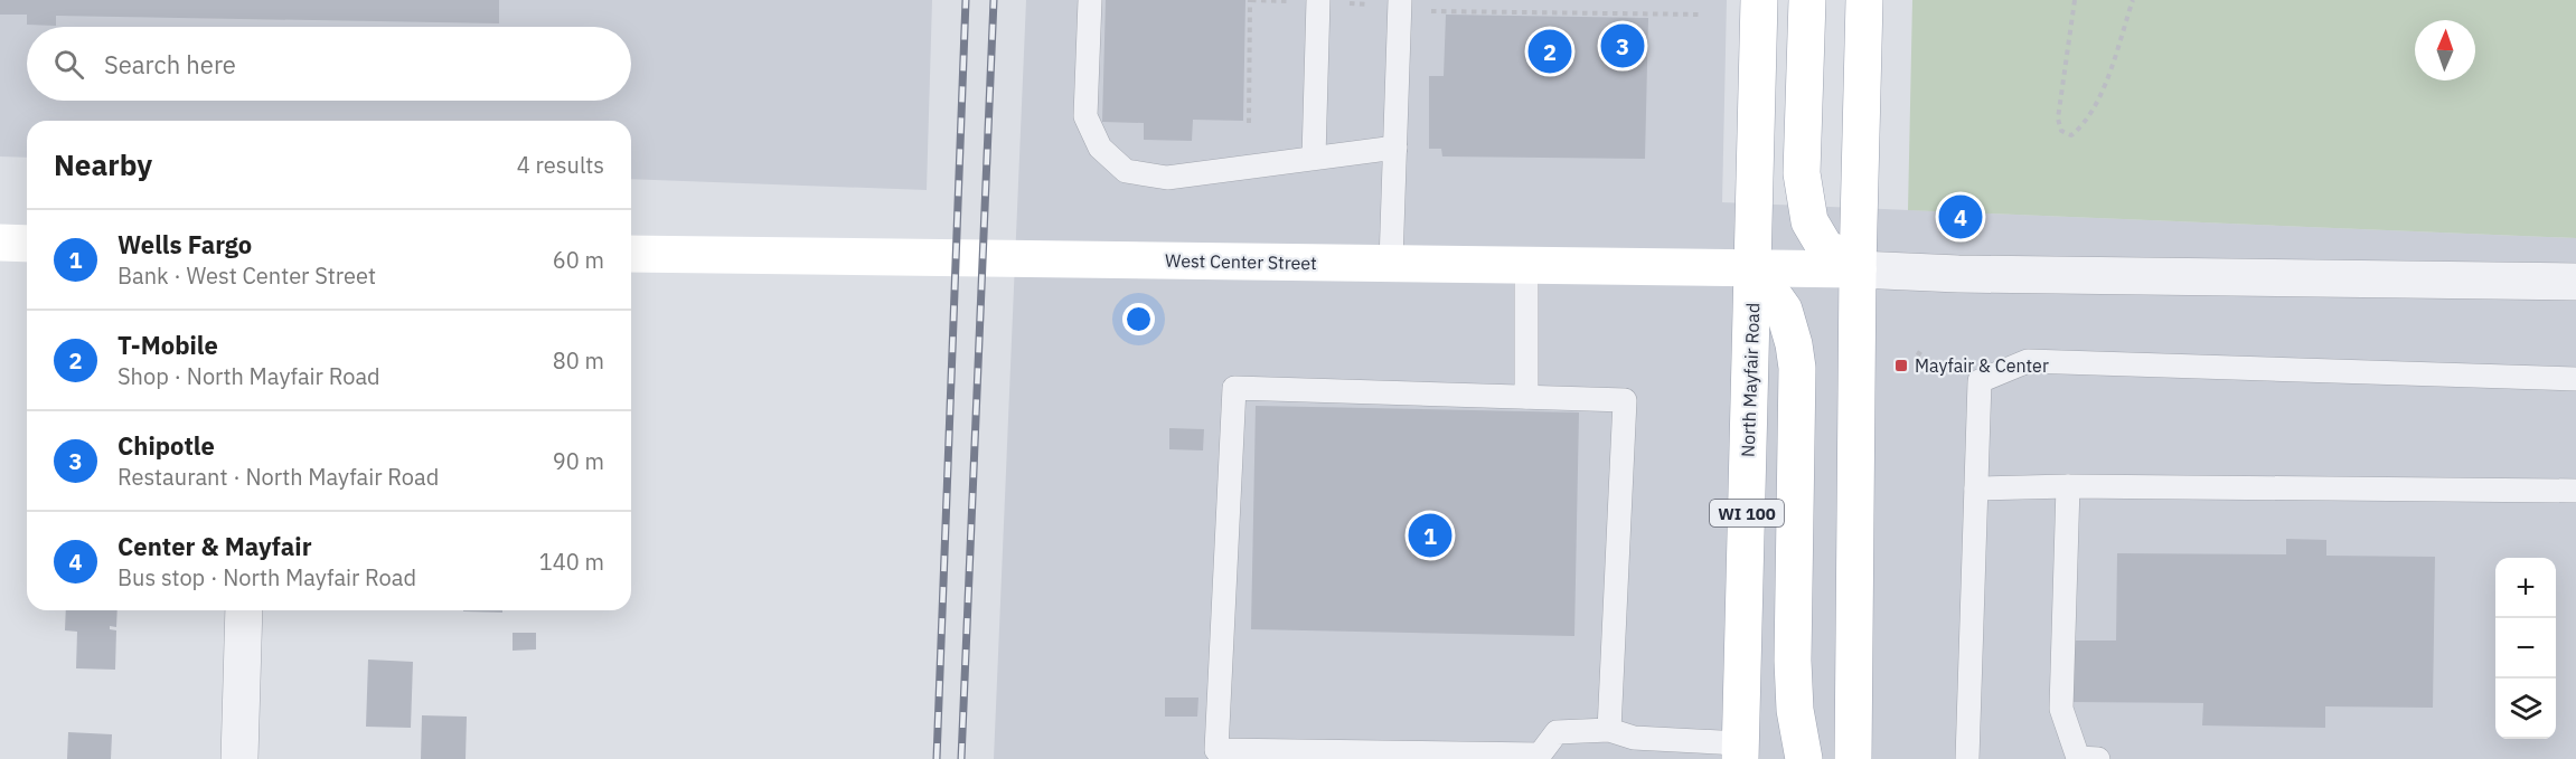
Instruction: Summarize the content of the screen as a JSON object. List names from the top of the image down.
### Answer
{
  "streets": {
    "main road": ["West Center Street", "North Mayfair Road", "WI 100"]
  },
  "crossings": [
    ["West Center Street", "North Mayfair Road"]
  ],
  "places": {
    "transit": ["Mayfair & Center"]
  },
  "north": "top",
  "page": {
    "pins": [
      "3",
      "2",
      "4",
      "1"
    ],
    "search": "Search here",
    "heading": ["Nearby", "4 results"],
    "list": [
      {
        "mark": "1",
        "name": "Wells Fargo",
        "note": "Bank · West Center Street",
        "value": "60 m"
      },
      {
        "mark": "2",
        "name": "T-Mobile",
        "note": "Shop · North Mayfair Road",
        "value": "80 m"
      },
      {
        "mark": "3",
        "name": "Chipotle",
        "note": "Restaurant · North Mayfair Road",
        "value": "90 m"
      },
      {
        "mark": "4",
        "name": "Center & Mayfair",
        "note": "Bus stop · North Mayfair Road",
        "value": "140 m"
      }
    ],
    "map_buttons": ["+", "−"]
  }
}
